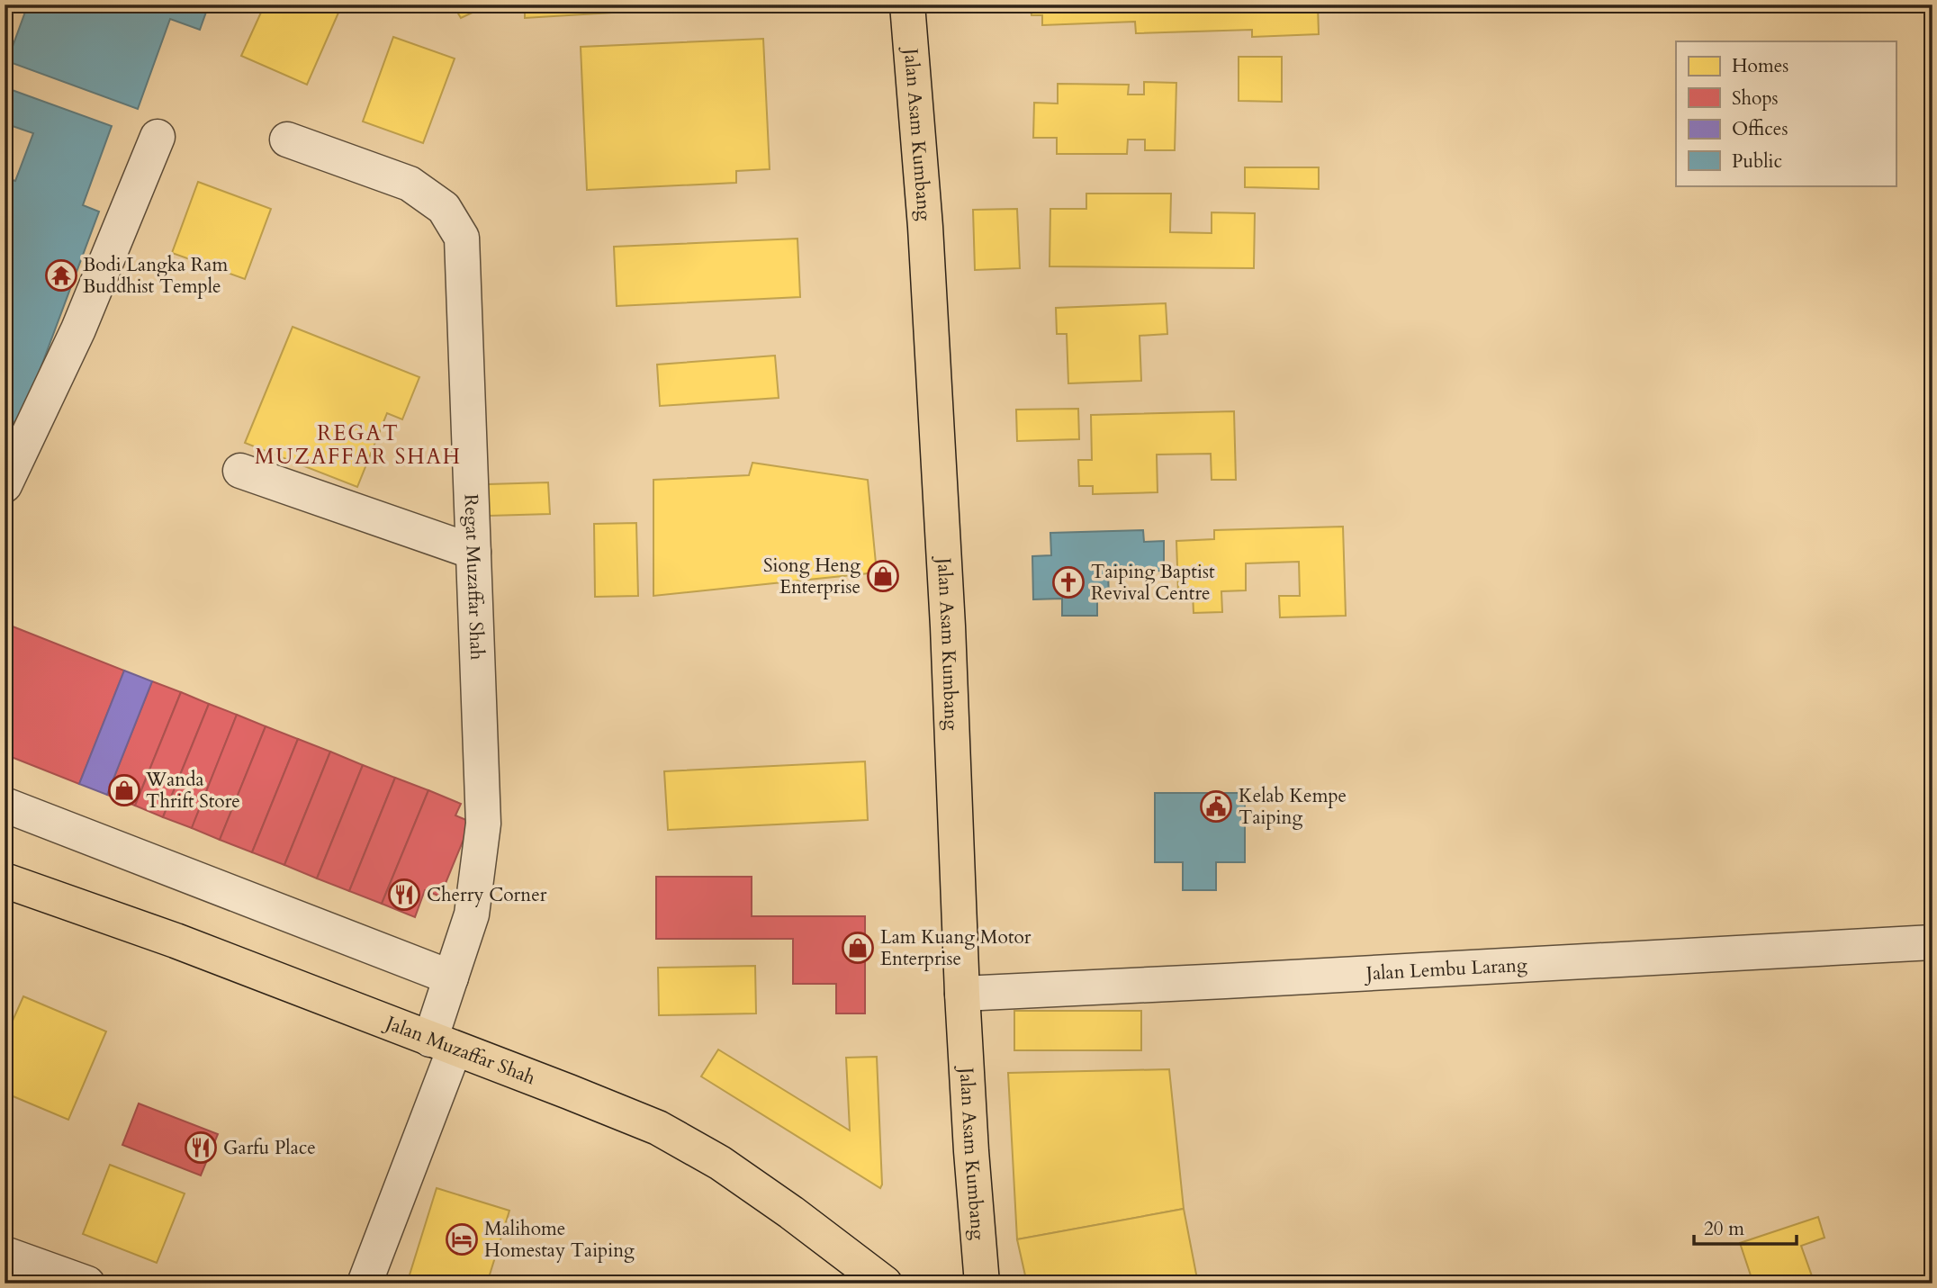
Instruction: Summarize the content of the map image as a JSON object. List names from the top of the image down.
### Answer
{
  "streets": {
    "main road": ["Jalan Asam Kumbang", "Jalan Muzaffar Shah"],
    "street": ["Regat Muzaffar Shah", "Jalan Lembu Larang"]
  },
  "crossings": [
    ["Jalan Asam Kumbang", "Jalan Lembu Larang"],
    ["Regat Muzaffar Shah", "Jalan Muzaffar Shah"]
  ],
  "districts": ["REGAT MUZAFFAR SHAH"],
  "places": {
    "temple": ["Bodi Langka Ram Buddhist Temple"],
    "shop": ["Siong Heng Enterprise", "Wanda Thrift Store", "Lam Kuang Motor Enterprise"],
    "church": ["Taiping Baptist Revival Centre"],
    "public building": ["Kelab Kempe Taiping"],
    "restaurant": ["Cherry Corner", "Garfu Place"],
    "hotel": ["Malihome Homestay Taiping"]
  },
  "legend": [
    "Homes",
    "Shops",
    "Offices",
    "Public"
  ],
  "scale_bar": "20 m"
}
